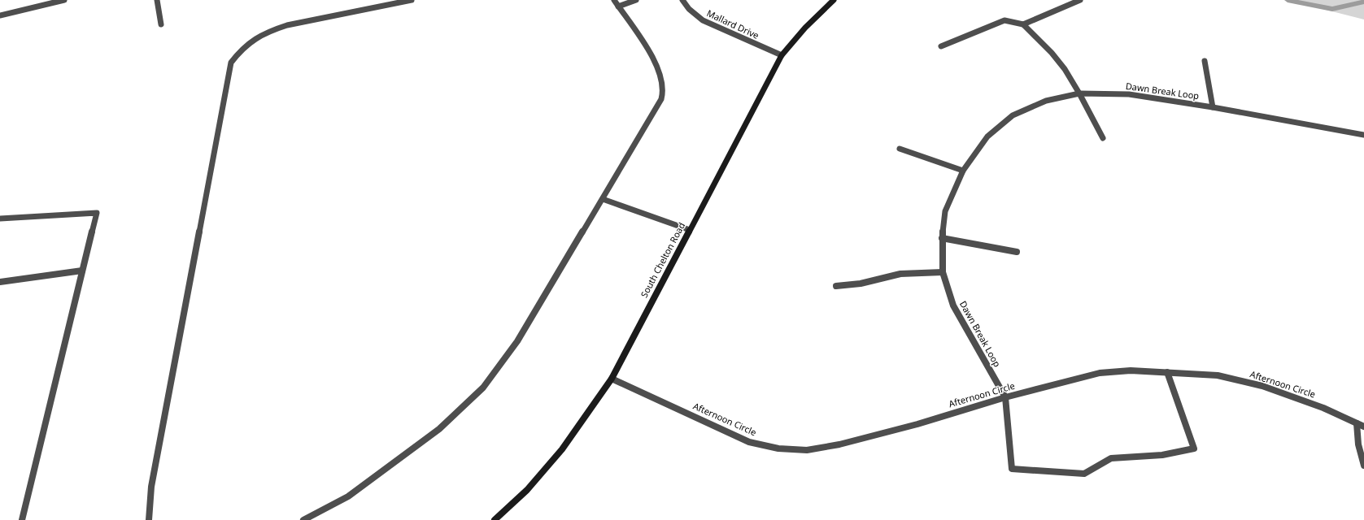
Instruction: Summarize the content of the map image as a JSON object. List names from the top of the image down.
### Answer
{
  "streets": {
    "main road": ["South Chelton Road"],
    "street": ["Mallard Drive", "Dawn Break Loop", "Afternoon Circle"]
  },
  "crossings": [
    ["Mallard Drive", "South Chelton Road"],
    ["Dawn Break Loop", "Afternoon Circle"],
    ["South Chelton Road", "Afternoon Circle"]
  ]
}
